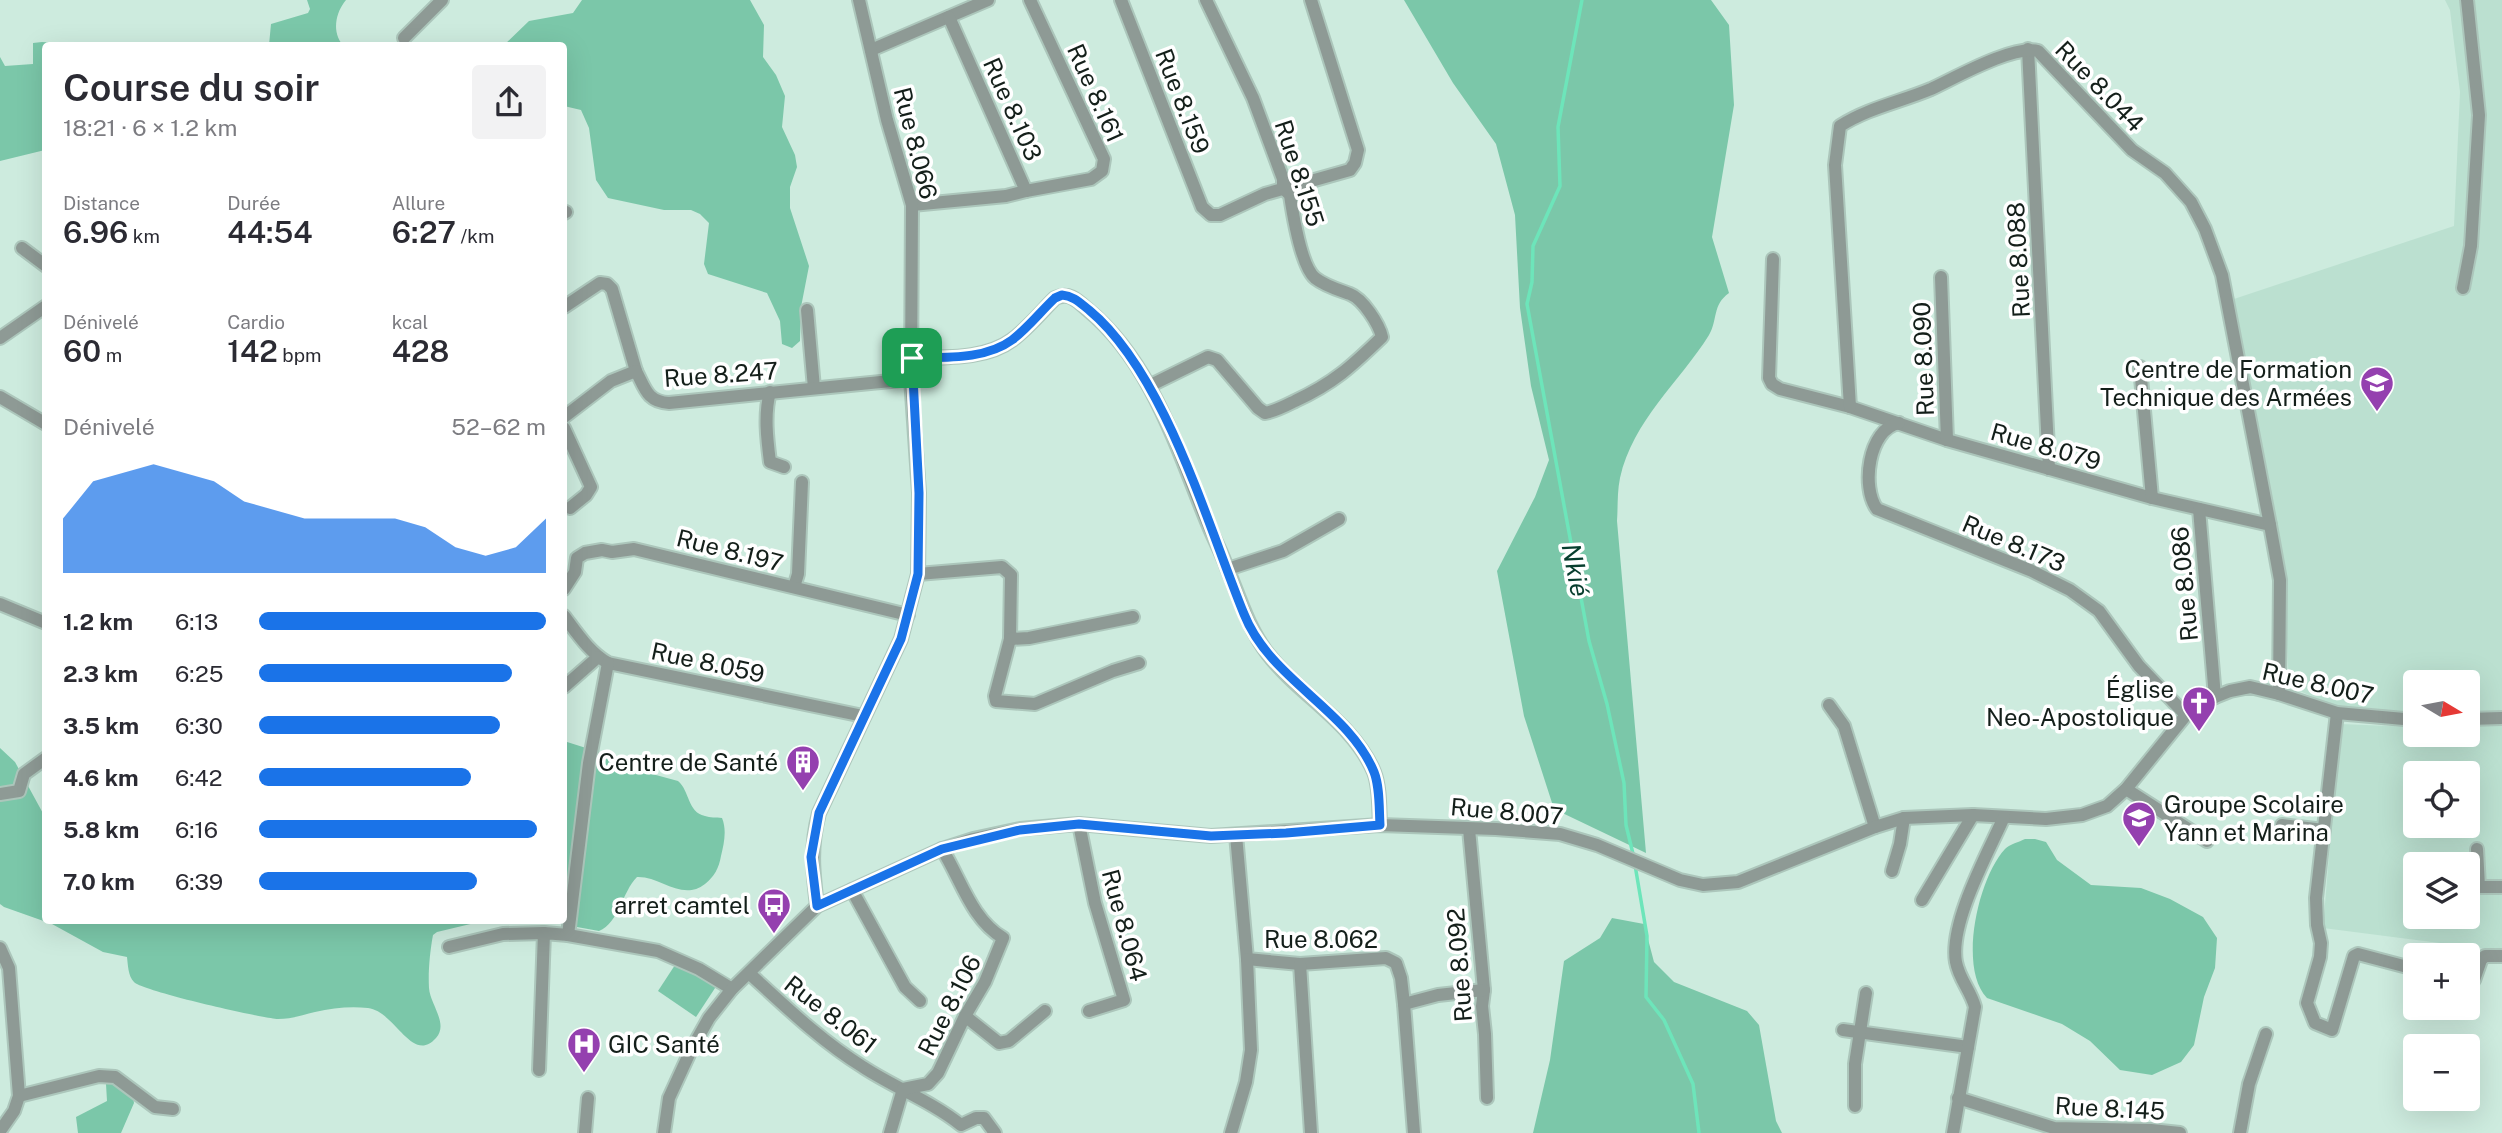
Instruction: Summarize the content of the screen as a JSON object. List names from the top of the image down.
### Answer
{
  "streets": {
    "street": [
      "Rue 8.044",
      "Rue 8.161",
      "Rue 8.159",
      "Rue 8.103",
      "Rue 8.066",
      "Rue 8.155",
      "Rue 8.088",
      "Rue 8.090",
      "Rue 8.247",
      "Rue 8.079",
      "Rue 8.173",
      "Rue 8.197",
      "Rue 8.086",
      "Rue 8.059",
      "Rue 8.007",
      "Rue 8.064",
      "Rue 8.062",
      "Rue 8.092",
      "Rue 8.106",
      "Rue 8.061",
      "Rue 8.145"
    ]
  },
  "crossings": [
    ["Rue 8.044", "Rue 8.088"],
    ["Rue 8.044", "Rue 8.079"],
    ["Rue 8.161", "Rue 8.103"],
    ["Rue 8.159", "Rue 8.155"],
    ["Rue 8.103", "Rue 8.066"],
    ["Rue 8.066", "Rue 8.247"],
    ["Rue 8.066", "Rue 8.197"],
    ["Rue 8.066", "Rue 8.059"],
    ["Rue 8.066", "Rue 8.007"],
    ["Rue 8.088", "Rue 8.079"],
    ["Rue 8.090", "Rue 8.079"],
    ["Rue 8.079", "Rue 8.173"],
    ["Rue 8.079", "Rue 8.086"],
    ["Rue 8.173", "Rue 8.007"],
    ["Rue 8.086", "Rue 8.007"],
    ["Rue 8.007", "Rue 8.064"],
    ["Rue 8.007", "Rue 8.062"],
    ["Rue 8.007", "Rue 8.092"],
    ["Rue 8.007", "Rue 8.106"],
    ["Rue 8.007", "Rue 8.061"],
    ["Rue 8.106", "Rue 8.061"]
  ],
  "water": ["Nkié"],
  "places": {
    "school or university": ["Centre de Formation Technique des Armées", "Groupe Scolaire Yann et Marina"],
    "church": ["Église Neo-Apostolique"],
    "building": ["Centre de Santé"],
    "bus stop": ["arret camtel"],
    "hospital": ["GIC Santé"]
  },
  "north": "right",
  "page": {
    "heading": ["Course du soir", "18:21 · 6 × 1.2 km"],
    "stats": [
      ["Distance", "6.96 km"],
      ["Durée", "44:54"],
      ["Allure", "6:27 /km"],
      ["Dénivelé", "60 m"],
      ["Cardio", "142 bpm"],
      ["kcal", "428"]
    ],
    "chart": ["Dénivelé", "52–62 m"],
    "list": [
      {
        "name": "1.2 km",
        "note": "6:13"
      },
      {
        "name": "2.3 km",
        "note": "6:25"
      },
      {
        "name": "3.5 km",
        "note": "6:30"
      },
      {
        "name": "4.6 km",
        "note": "6:42"
      },
      {
        "name": "5.8 km",
        "note": "6:16"
      },
      {
        "name": "7.0 km",
        "note": "6:39"
      }
    ],
    "map_buttons": ["+", "−"]
  }
}
